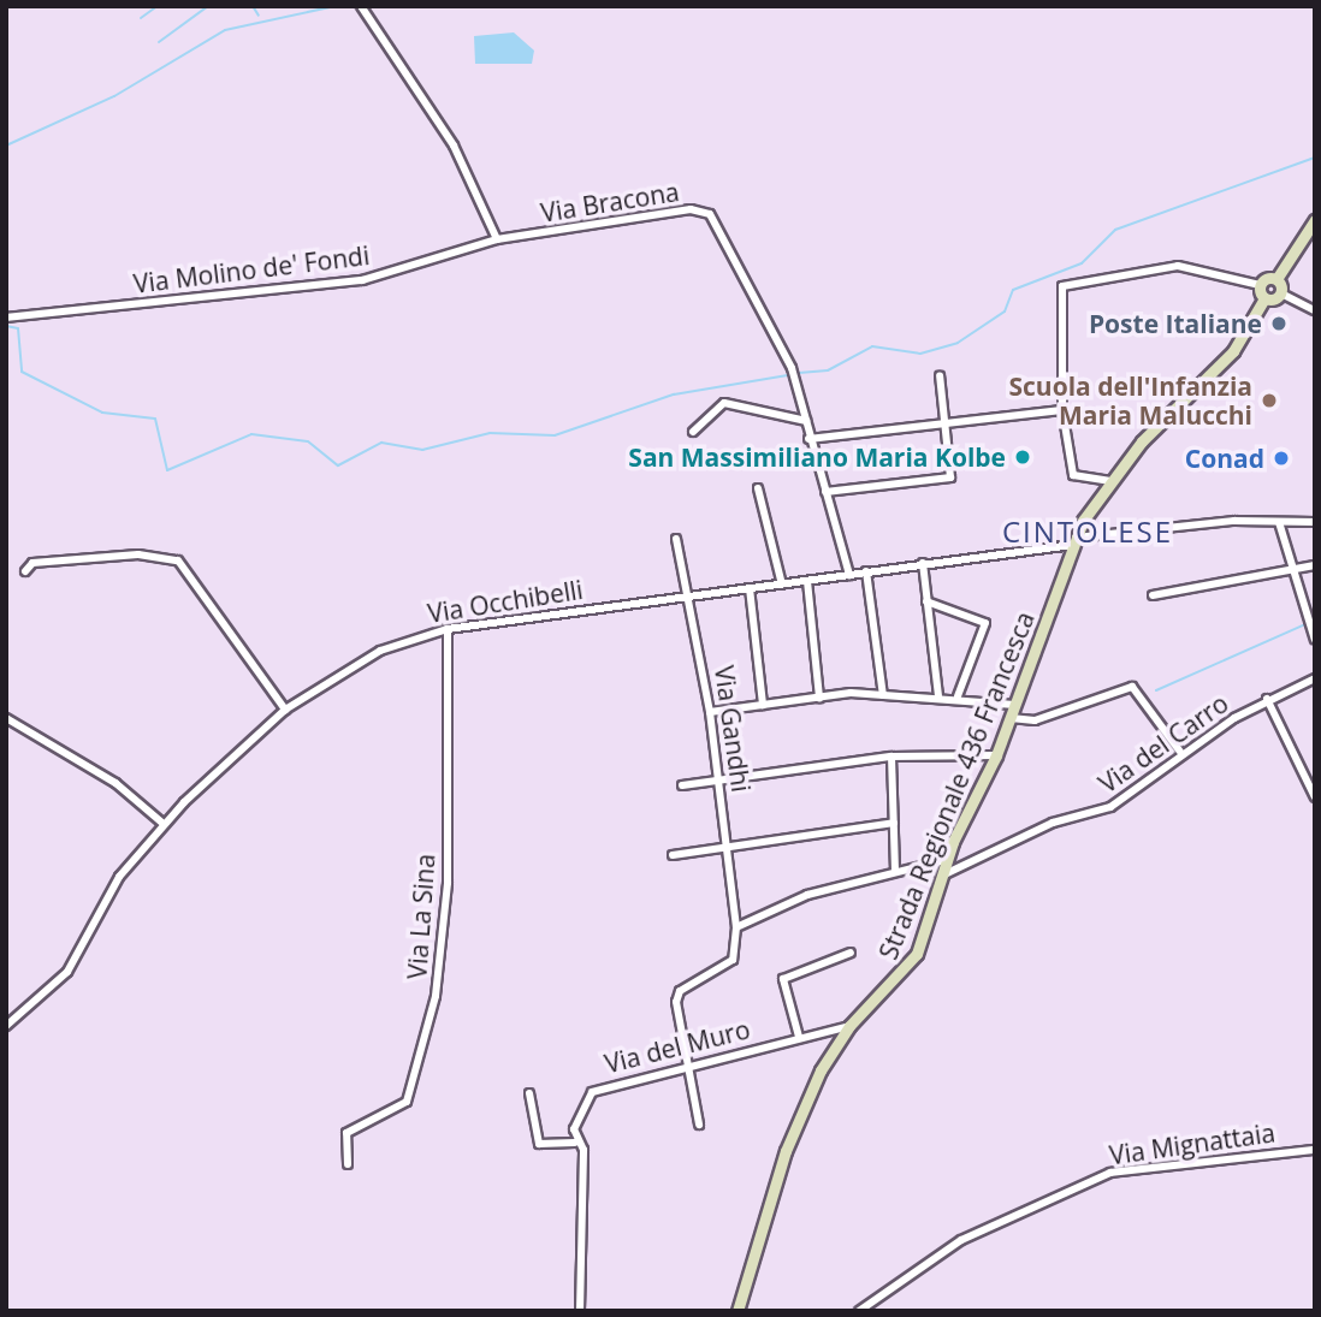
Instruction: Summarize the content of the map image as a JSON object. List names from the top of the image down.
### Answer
{
  "streets": {
    "street": [
      "Via Bracona",
      "Via Molino de' Fondi",
      "Via Occhibelli",
      "Via Gandhi",
      "Via del Carro",
      "Strada Regionale 436 Francesca",
      "Via La Sina",
      "Via del Muro",
      "Via Mignattaia"
    ]
  },
  "crossings": [
    ["Via Bracona", "Via Molino de' Fondi"],
    ["Via Bracona", "Via Occhibelli"],
    ["Via Occhibelli", "Via Gandhi"],
    ["Via Occhibelli", "Strada Regionale 436 Francesca"],
    ["Via Occhibelli", "Via La Sina"],
    ["Via del Carro", "Strada Regionale 436 Francesca"],
    ["Strada Regionale 436 Francesca", "Via del Muro"]
  ],
  "districts": ["CINTOLESE"],
  "places": [
    "Poste Italiane",
    "Scuola dell'Infanzia Maria Malucchi",
    "San Massimiliano Maria Kolbe",
    "Conad"
  ]
}
